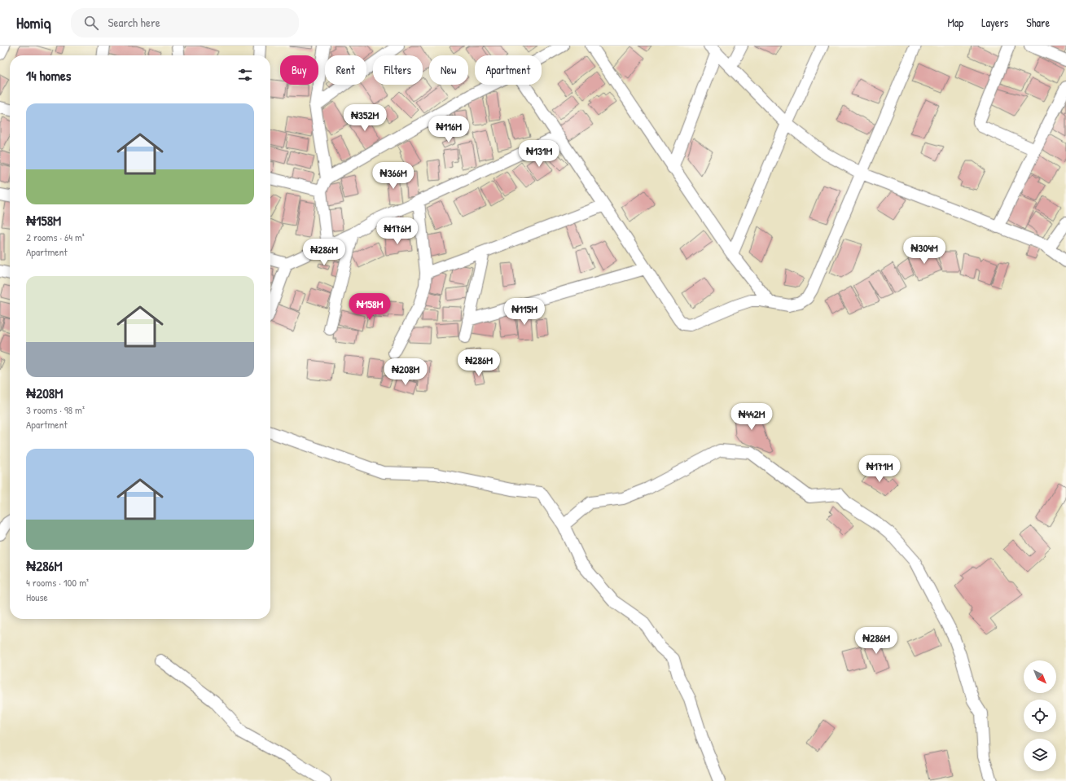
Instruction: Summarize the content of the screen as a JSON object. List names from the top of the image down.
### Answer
{
  "north": "bottom right",
  "page": {
    "header": "Homiq",
    "search": "Search here",
    "nav": ["Map", "Layers", "Share"],
    "chip": [
      "Buy",
      "Rent",
      "Filters",
      "New",
      "Apartment"
    ],
    "heading": "14 homes",
    "list": [
      {
        "name": "₦158M",
        "note": "2 rooms · 64 m² · Apartment"
      },
      {
        "name": "₦208M",
        "note": "3 rooms · 98 m² · Apartment"
      },
      {
        "name": "₦286M",
        "note": "4 rooms · 100 m² · House"
      }
    ],
    "price": [
      "₦352M",
      "₦116M",
      "₦131M",
      "₦366M",
      "₦176M",
      "₦304M",
      "₦286M",
      "₦158M",
      "₦115M",
      "₦286M",
      "₦208M",
      "₦442M",
      "₦171M",
      "₦286M"
    ]
  }
}
